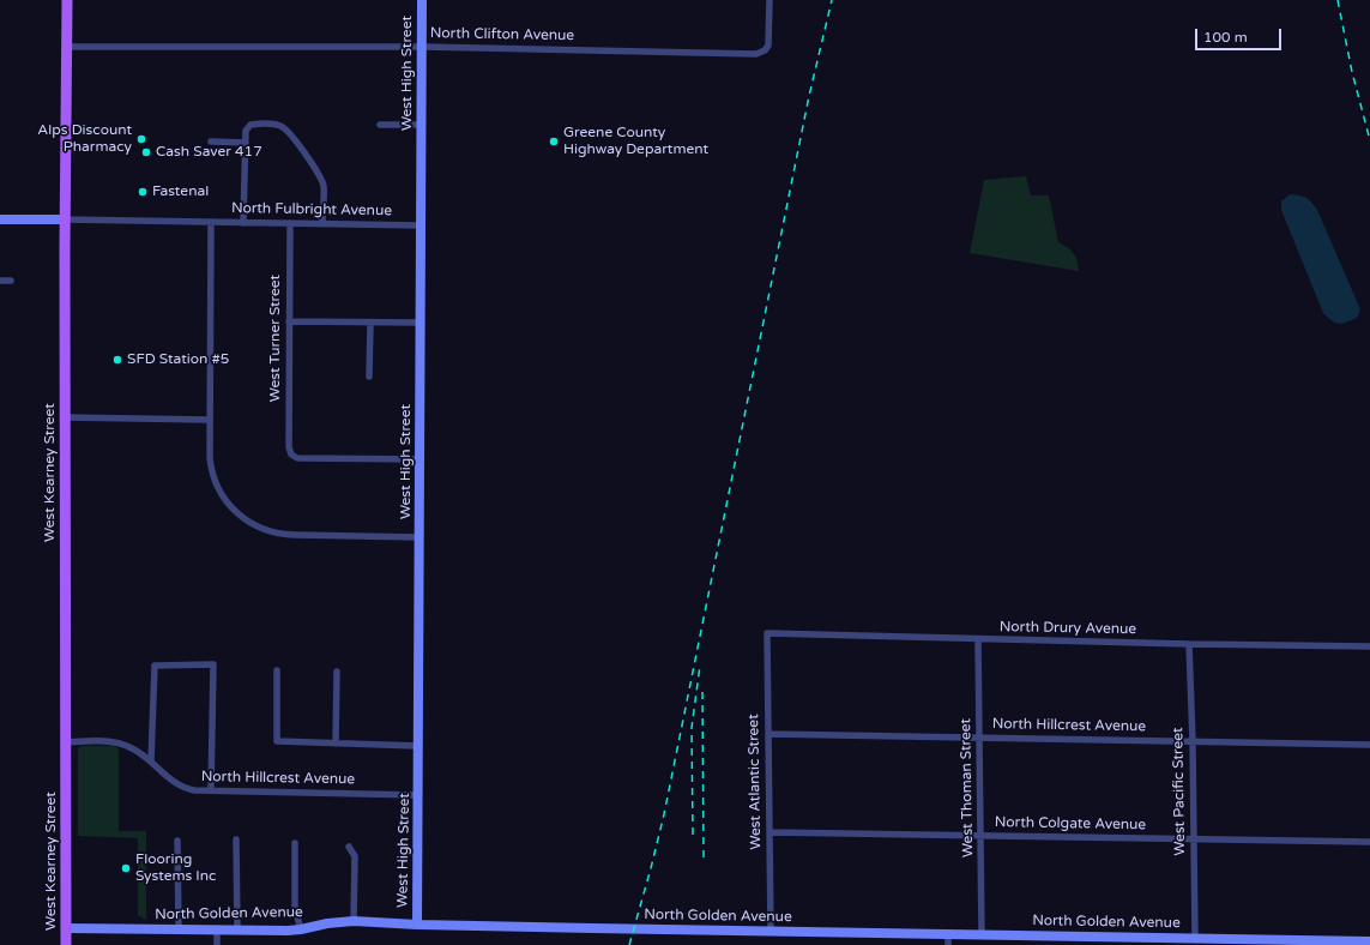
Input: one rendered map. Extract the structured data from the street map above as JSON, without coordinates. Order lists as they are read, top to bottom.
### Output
{
  "streets": {
    "main road": ["West Kearney Street"],
    "street": [
      "North Clifton Avenue",
      "West High Street",
      "North Fulbright Avenue",
      "West Turner Street",
      "North Drury Avenue",
      "North Hillcrest Avenue",
      "West Atlantic Street",
      "West Thoman Street",
      "West Pacific Street",
      "North Colgate Avenue",
      "North Golden Avenue"
    ]
  },
  "crossings": [
    ["North Clifton Avenue", "West High Street"],
    ["North Clifton Avenue", "West Kearney Street"],
    ["West High Street", "North Fulbright Avenue"],
    ["West High Street", "West Turner Street"],
    ["West High Street", "North Hillcrest Avenue"],
    ["West High Street", "North Golden Avenue"],
    ["North Fulbright Avenue", "West Turner Street"],
    ["North Fulbright Avenue", "West Kearney Street"],
    ["West Kearney Street", "North Hillcrest Avenue"],
    ["West Kearney Street", "North Golden Avenue"],
    ["North Drury Avenue", "West Atlantic Street"],
    ["North Drury Avenue", "West Thoman Street"],
    ["North Drury Avenue", "West Pacific Street"],
    ["North Hillcrest Avenue", "West Atlantic Street"],
    ["North Hillcrest Avenue", "West Thoman Street"],
    ["North Hillcrest Avenue", "West Pacific Street"],
    ["West Atlantic Street", "North Colgate Avenue"],
    ["West Atlantic Street", "North Golden Avenue"],
    ["West Thoman Street", "North Colgate Avenue"],
    ["West Thoman Street", "North Golden Avenue"],
    ["West Pacific Street", "North Colgate Avenue"],
    ["West Pacific Street", "North Golden Avenue"]
  ],
  "places": [
    "Alps Discount Pharmacy",
    "Greene County Highway Department",
    "Cash Saver 417",
    "Fastenal",
    "SFD Station #5",
    "Flooring Systems Inc"
  ],
  "scale_bar": "100 m"
}
